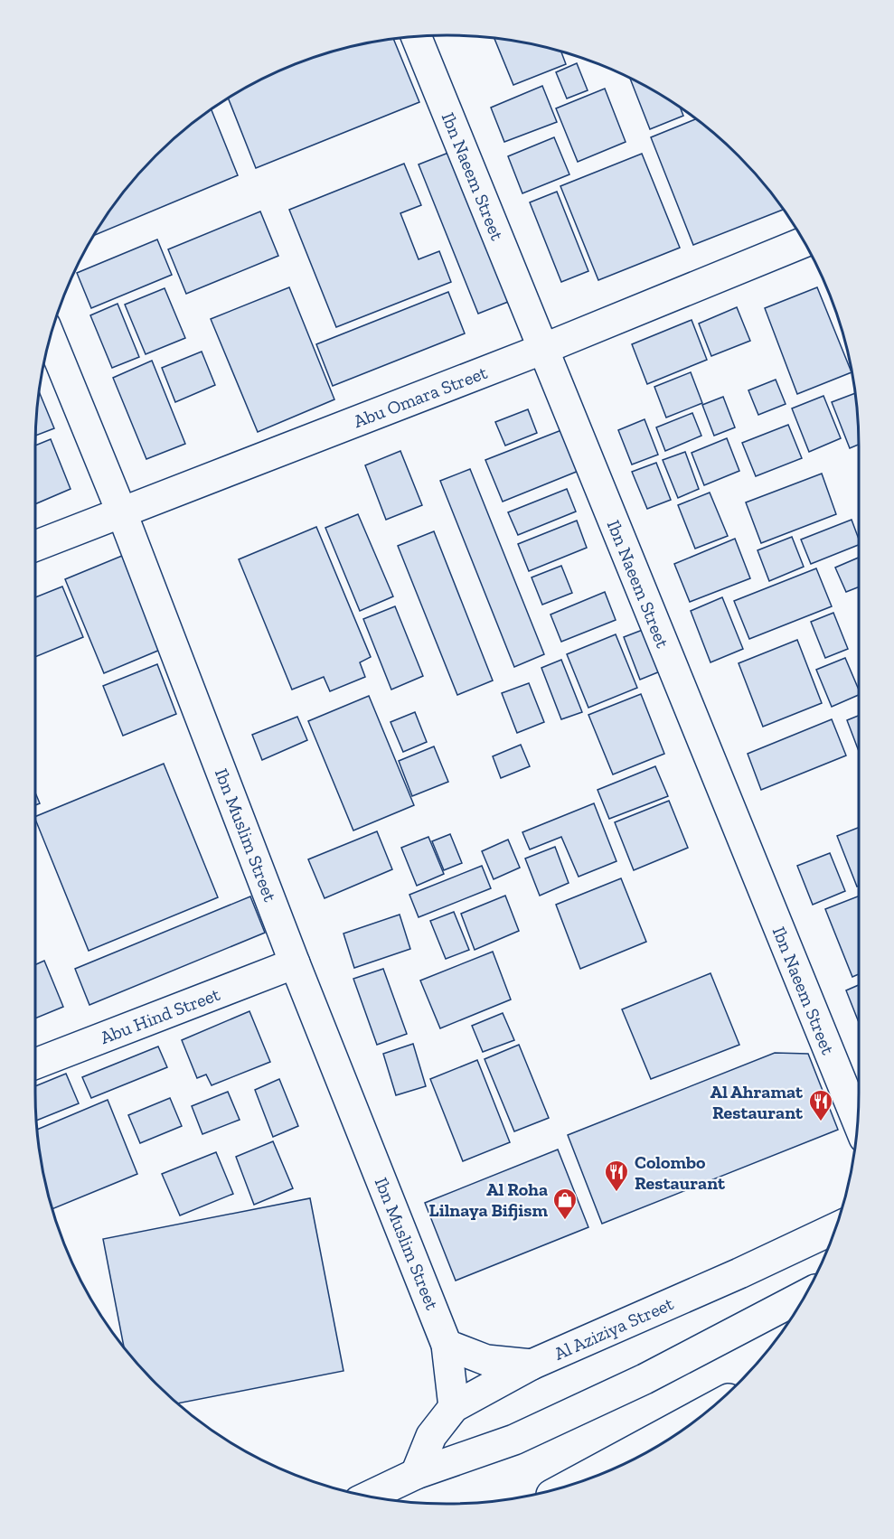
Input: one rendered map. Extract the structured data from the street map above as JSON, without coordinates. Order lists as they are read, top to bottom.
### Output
{
  "streets": {
    "street": [
      "Ibn Naeem Street",
      "Abu Omara Street",
      "Ibn Muslim Street",
      "Abu Hind Street",
      "Al Aziziya Street"
    ]
  },
  "crossings": [
    ["Ibn Naeem Street", "Abu Omara Street"],
    ["Abu Omara Street", "Ibn Muslim Street"],
    ["Ibn Muslim Street", "Abu Hind Street"],
    ["Ibn Muslim Street", "Al Aziziya Street"]
  ],
  "places": {
    "restaurant": ["Al Ahramat Restaurant", "Colombo Restaurant"],
    "shop": ["Al Roha Lilnaya Bifjism"]
  }
}
